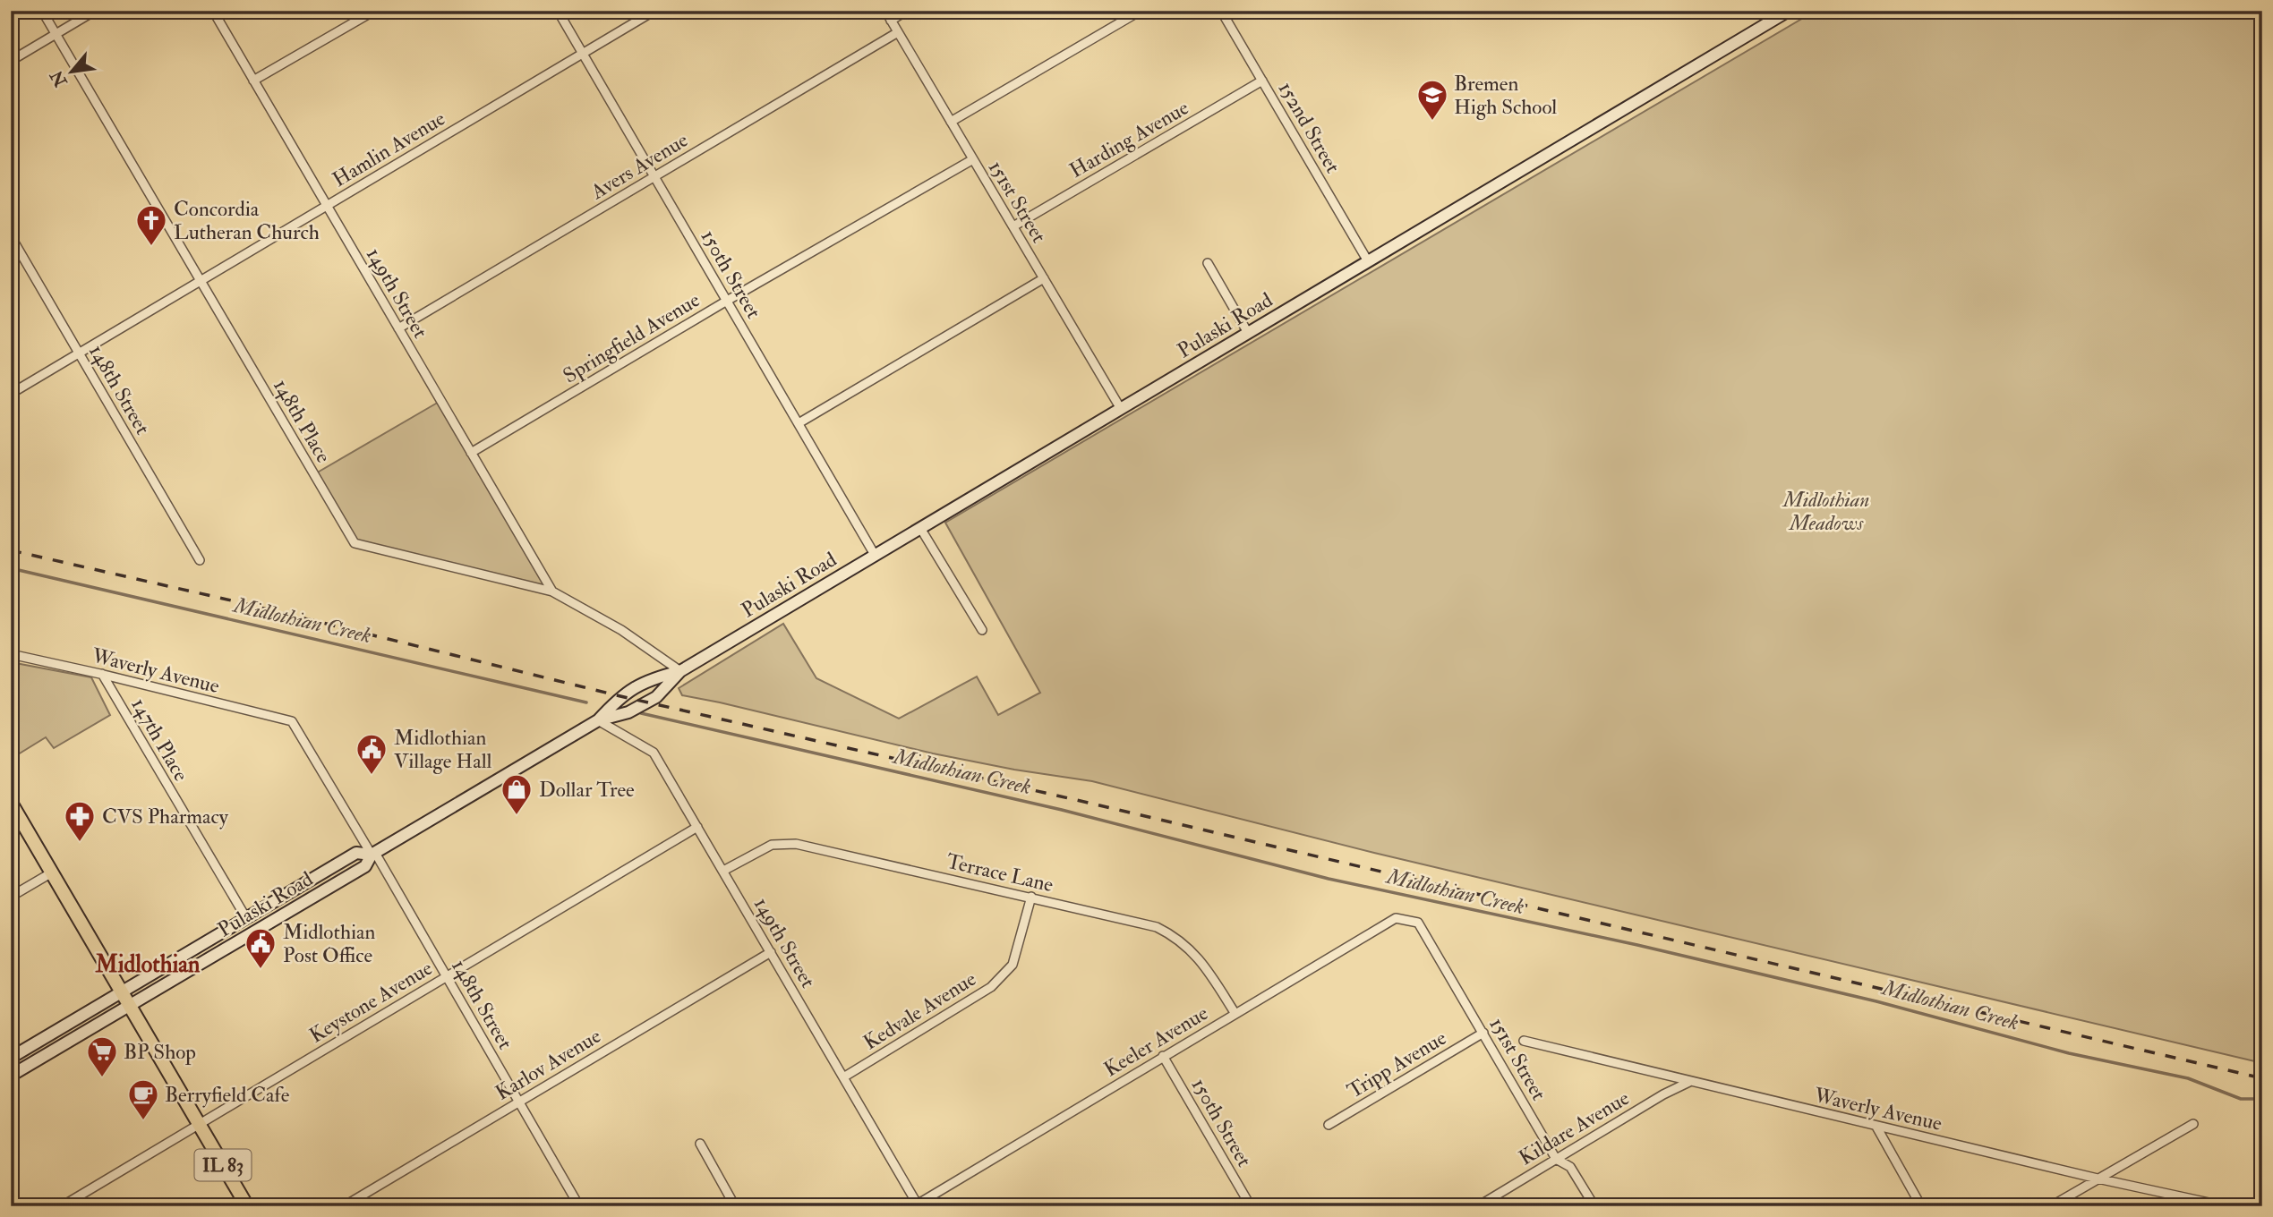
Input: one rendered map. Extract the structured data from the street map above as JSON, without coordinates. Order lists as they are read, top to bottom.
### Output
{
  "streets": {
    "main road": ["Pulaski Road", "IL 83"],
    "street": [
      "152nd Street",
      "Harding Avenue",
      "Hamlin Avenue",
      "Avers Avenue",
      "151st Street",
      "150th Street",
      "149th Street",
      "Springfield Avenue",
      "148th Street",
      "148th Place",
      "Waverly Avenue",
      "147th Place",
      "Terrace Lane",
      "Keystone Avenue",
      "Kedvale Avenue",
      "Keeler Avenue",
      "Karlov Avenue",
      "Tripp Avenue",
      "Kildare Avenue"
    ]
  },
  "crossings": [
    ["152nd Street", "Harding Avenue"],
    ["152nd Street", "Pulaski Road"],
    ["Harding Avenue", "151st Street"],
    ["Hamlin Avenue", "150th Street"],
    ["Hamlin Avenue", "149th Street"],
    ["Hamlin Avenue", "148th Street"],
    ["Hamlin Avenue", "148th Place"],
    ["Avers Avenue", "151st Street"],
    ["Avers Avenue", "150th Street"],
    ["Avers Avenue", "149th Street"],
    ["151st Street", "Pulaski Road"],
    ["151st Street", "Springfield Avenue"],
    ["151st Street", "Keeler Avenue"],
    ["151st Street", "Tripp Avenue"],
    ["151st Street", "Kildare Avenue"],
    ["150th Street", "Pulaski Road"],
    ["150th Street", "Springfield Avenue"],
    ["150th Street", "Keeler Avenue"],
    ["149th Street", "Pulaski Road"],
    ["149th Street", "Springfield Avenue"],
    ["149th Street", "148th Place"],
    ["149th Street", "Terrace Lane"],
    ["149th Street", "Keystone Avenue"],
    ["149th Street", "Kedvale Avenue"],
    ["149th Street", "Keeler Avenue"],
    ["149th Street", "Karlov Avenue"],
    ["Pulaski Road", "148th Street"],
    ["Pulaski Road", "148th Place"],
    ["Pulaski Road", "147th Place"],
    ["Pulaski Road", "IL 83"],
    ["148th Street", "Waverly Avenue"],
    ["148th Street", "Keystone Avenue"],
    ["148th Street", "Karlov Avenue"],
    ["Waverly Avenue", "147th Place"],
    ["Waverly Avenue", "Kildare Avenue"],
    ["Terrace Lane", "Kedvale Avenue"],
    ["Terrace Lane", "Keeler Avenue"],
    ["Keystone Avenue", "IL 83"]
  ],
  "districts": ["Midlothian"],
  "water": ["Midlothian Creek"],
  "parks": ["Midlothian Meadows"],
  "places": {
    "school or university": ["Bremen High School"],
    "church": ["Concordia Lutheran Church"],
    "public building": ["Midlothian Village Hall", "Midlothian Post Office"],
    "shop": ["Dollar Tree"],
    "pharmacy": ["CVS Pharmacy"],
    "supermarket": ["BP Shop"],
    "cafe": ["Berryfield Cafe"]
  },
  "north": "bottom left"
}
